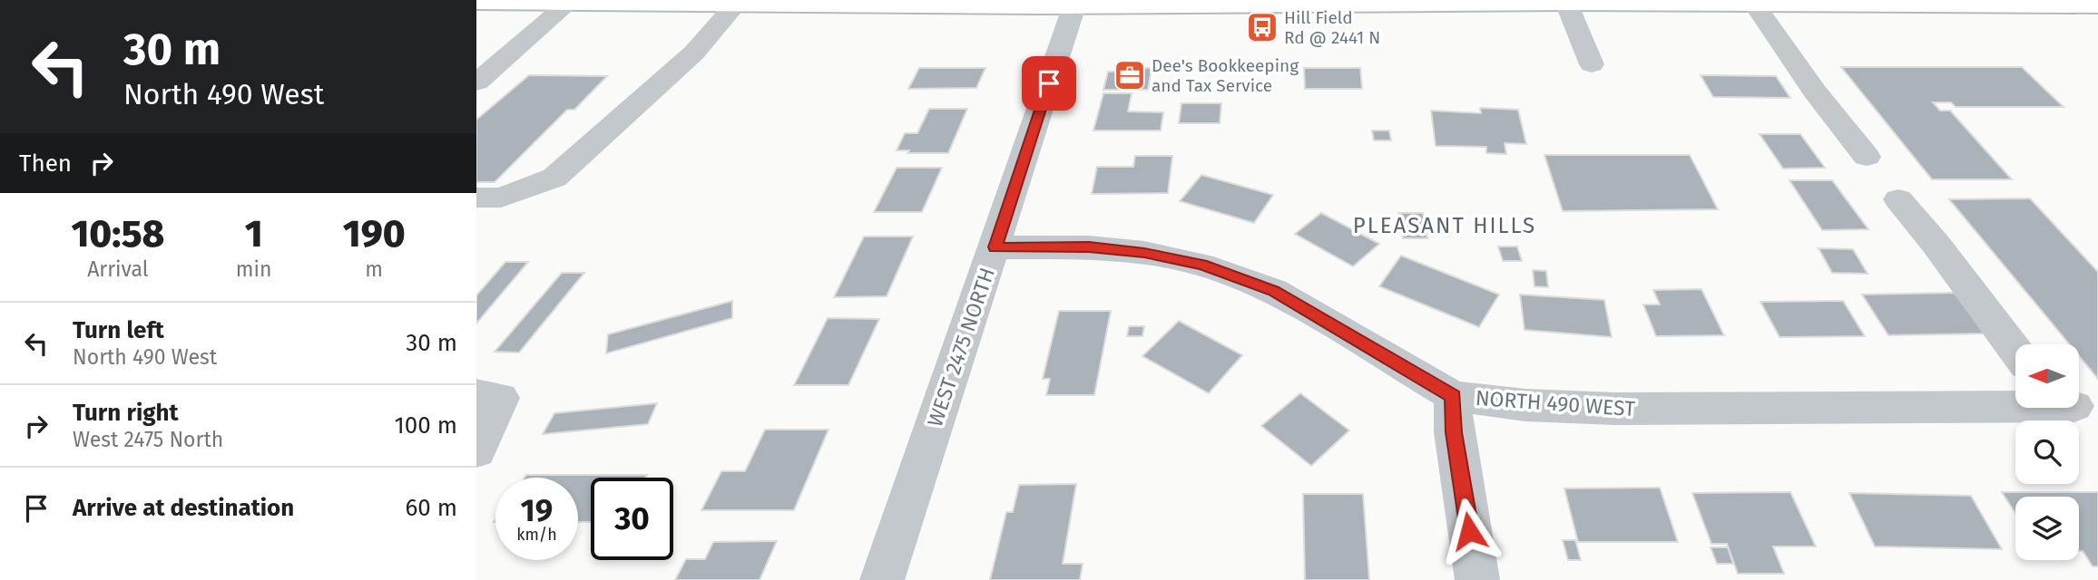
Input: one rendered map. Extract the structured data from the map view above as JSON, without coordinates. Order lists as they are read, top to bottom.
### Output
{
  "streets": {
    "street": ["WEST 2475 NORTH", "NORTH 490 WEST"]
  },
  "crossings": [
    ["WEST 2475 NORTH", "NORTH 490 WEST"]
  ],
  "districts": ["PLEASANT HILLS"],
  "places": {
    "bus stop": ["Hill Field Rd @ 2441 N"],
    "office": ["Dee's Bookkeeping and Tax Service"]
  },
  "north": "left",
  "page": {
    "turn": ["30 m", "North 490 West"],
    "then": "Then",
    "eta": [
      "10:58",
      "Arrival",
      "1",
      "min",
      "190",
      "m"
    ],
    "list": [
      {
        "name": "Turn left",
        "note": "North 490 West",
        "value": "30 m"
      },
      {
        "name": "Turn right",
        "note": "West 2475 North",
        "value": "100 m"
      },
      {
        "name": "Arrive at destination",
        "value": "60 m"
      }
    ],
    "speed": "19 km/h",
    "limit": "30"
  }
}
